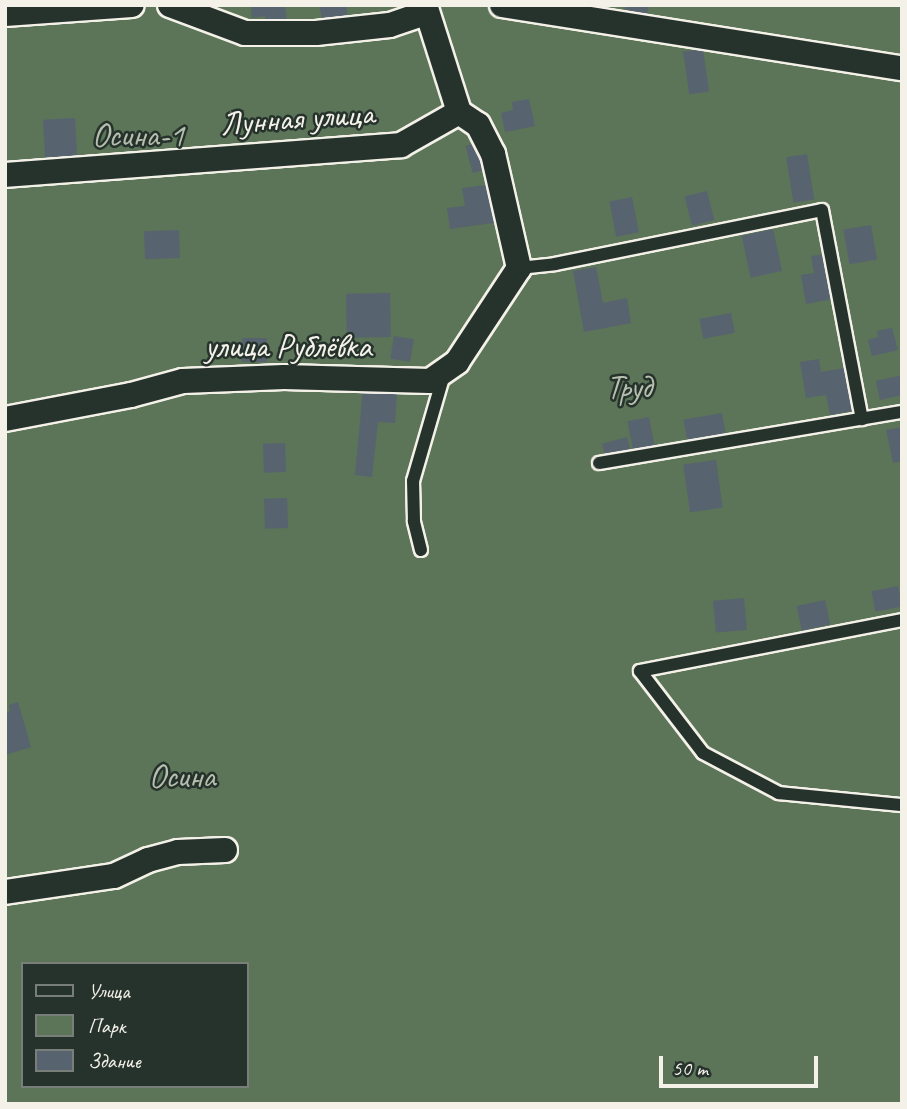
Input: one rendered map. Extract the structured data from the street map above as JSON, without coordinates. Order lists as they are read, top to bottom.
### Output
{
  "streets": {
    "street": ["Лунная улица", "улица Рублёвка"]
  },
  "parks": ["Осина-1", "Труд", "Осина"],
  "legend": ["Улица", "Парк", "Здание"],
  "scale_bar": "50 m"
}
